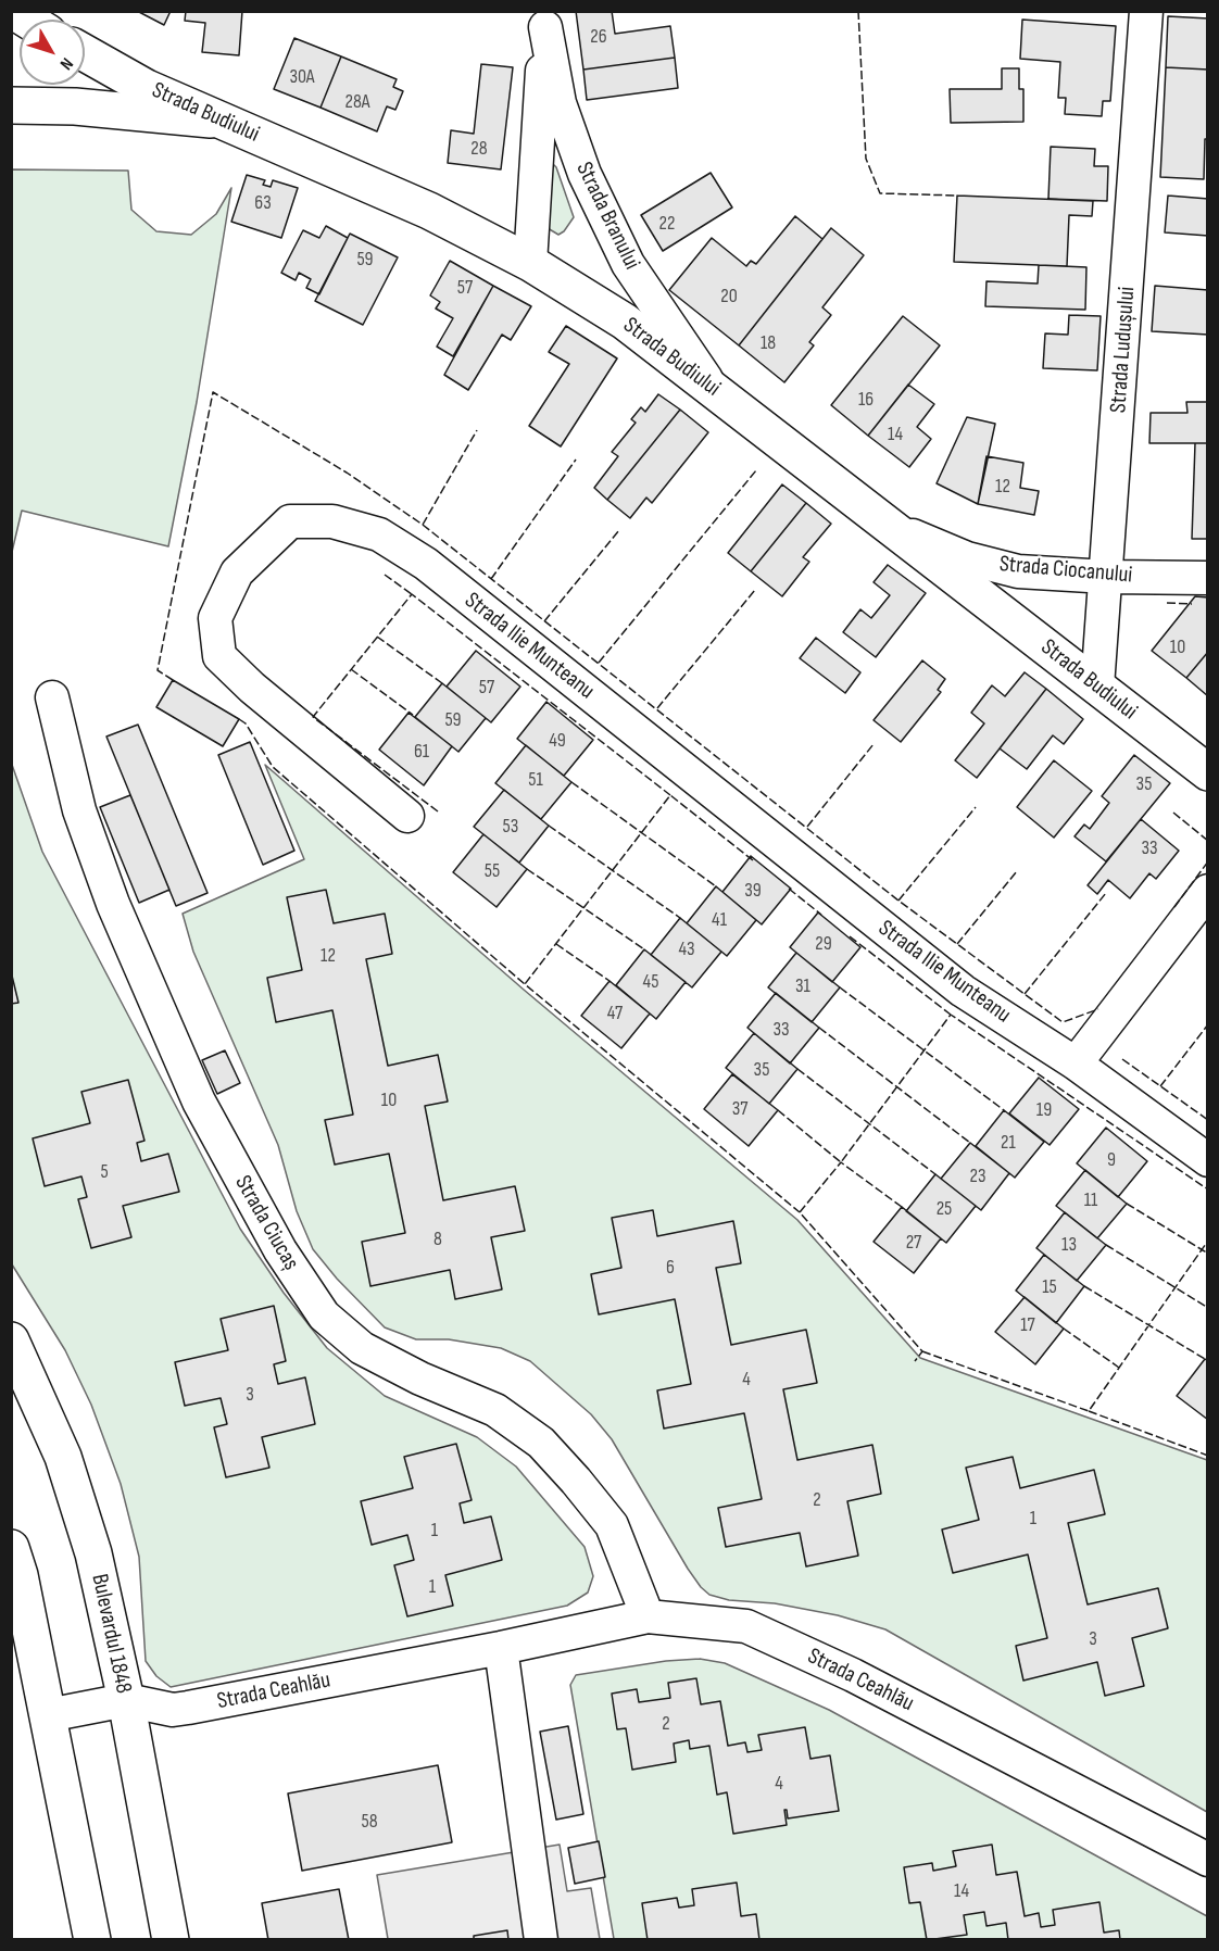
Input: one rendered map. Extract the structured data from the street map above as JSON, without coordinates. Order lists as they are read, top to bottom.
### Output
{
  "streets": {
    "main road": ["Strada Budiului", "Bulevardul 1848"],
    "street": [
      "Strada Branului",
      "Strada Ludușului",
      "Strada Ciocanului",
      "Strada Ilie Munteanu",
      "Strada Ciucaș",
      "Strada Ceahlău"
    ]
  },
  "crossings": [
    ["Strada Budiului", "Strada Branului"],
    ["Strada Budiului", "Strada Ludușului"],
    ["Strada Budiului", "Strada Ciocanului"],
    ["Strada Ludușului", "Strada Ciocanului"],
    ["Strada Ciucaș", "Strada Ceahlău"],
    ["Bulevardul 1848", "Strada Ceahlău"]
  ],
  "house_numbers": [
    "26",
    "30A",
    "28A",
    "28",
    "63",
    "22",
    "59",
    "57",
    "20",
    "18",
    "16",
    "14",
    "12",
    "10",
    "57",
    "59",
    "49",
    "61",
    "51",
    "35",
    "53",
    "33",
    "55",
    "39",
    "41",
    "29",
    "43",
    "12",
    "45",
    "31",
    "47",
    "33",
    "35",
    "10",
    "37",
    "19",
    "21",
    "9",
    "5",
    "23",
    "11",
    "25",
    "8",
    "27",
    "13",
    "6",
    "15",
    "17",
    "4",
    "3",
    "2",
    "1",
    "1",
    "1",
    "3",
    "2",
    "4",
    "58",
    "14"
  ],
  "north": "bottom right"
}
